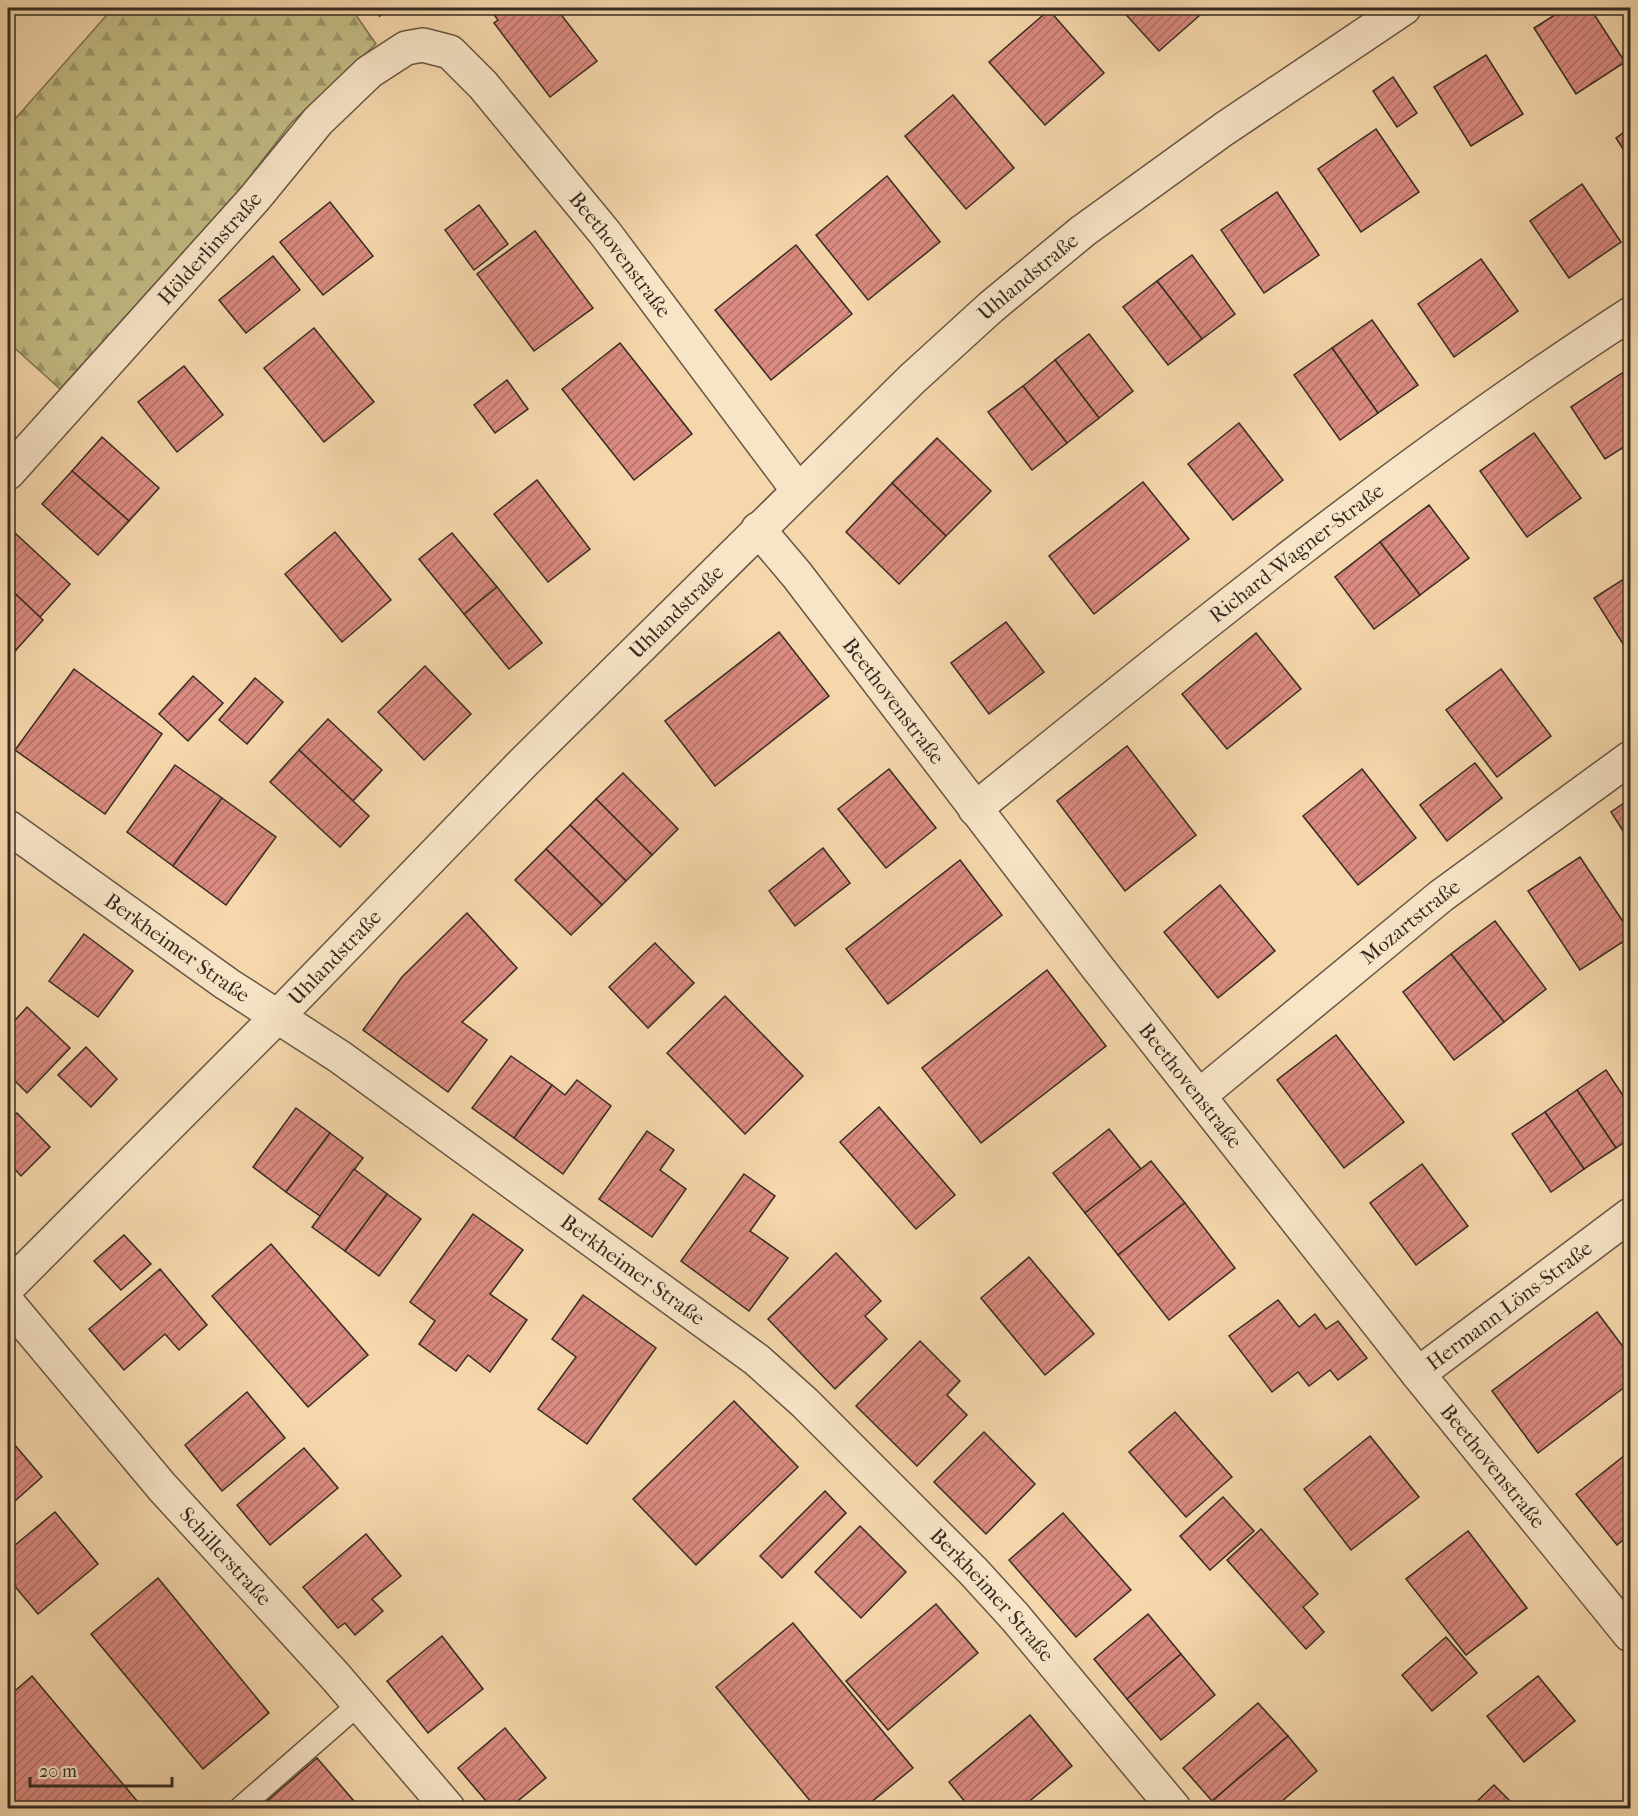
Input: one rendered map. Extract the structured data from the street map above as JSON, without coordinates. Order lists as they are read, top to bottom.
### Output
{
  "streets": {
    "street": [
      "Hölderlinstraße",
      "Beethovenstraße",
      "Uhlandstraße",
      "Richard-Wagner-Straße",
      "Mozartstraße",
      "Berkheimer Straße",
      "Hermann-Löns-Straße",
      "Schillerstraße"
    ]
  },
  "crossings": [
    ["Hölderlinstraße", "Beethovenstraße"],
    ["Beethovenstraße", "Uhlandstraße"],
    ["Beethovenstraße", "Richard-Wagner-Straße"],
    ["Beethovenstraße", "Mozartstraße"],
    ["Beethovenstraße", "Hermann-Löns-Straße"],
    ["Uhlandstraße", "Berkheimer Straße"]
  ],
  "scale_bar": "20 m"
}
